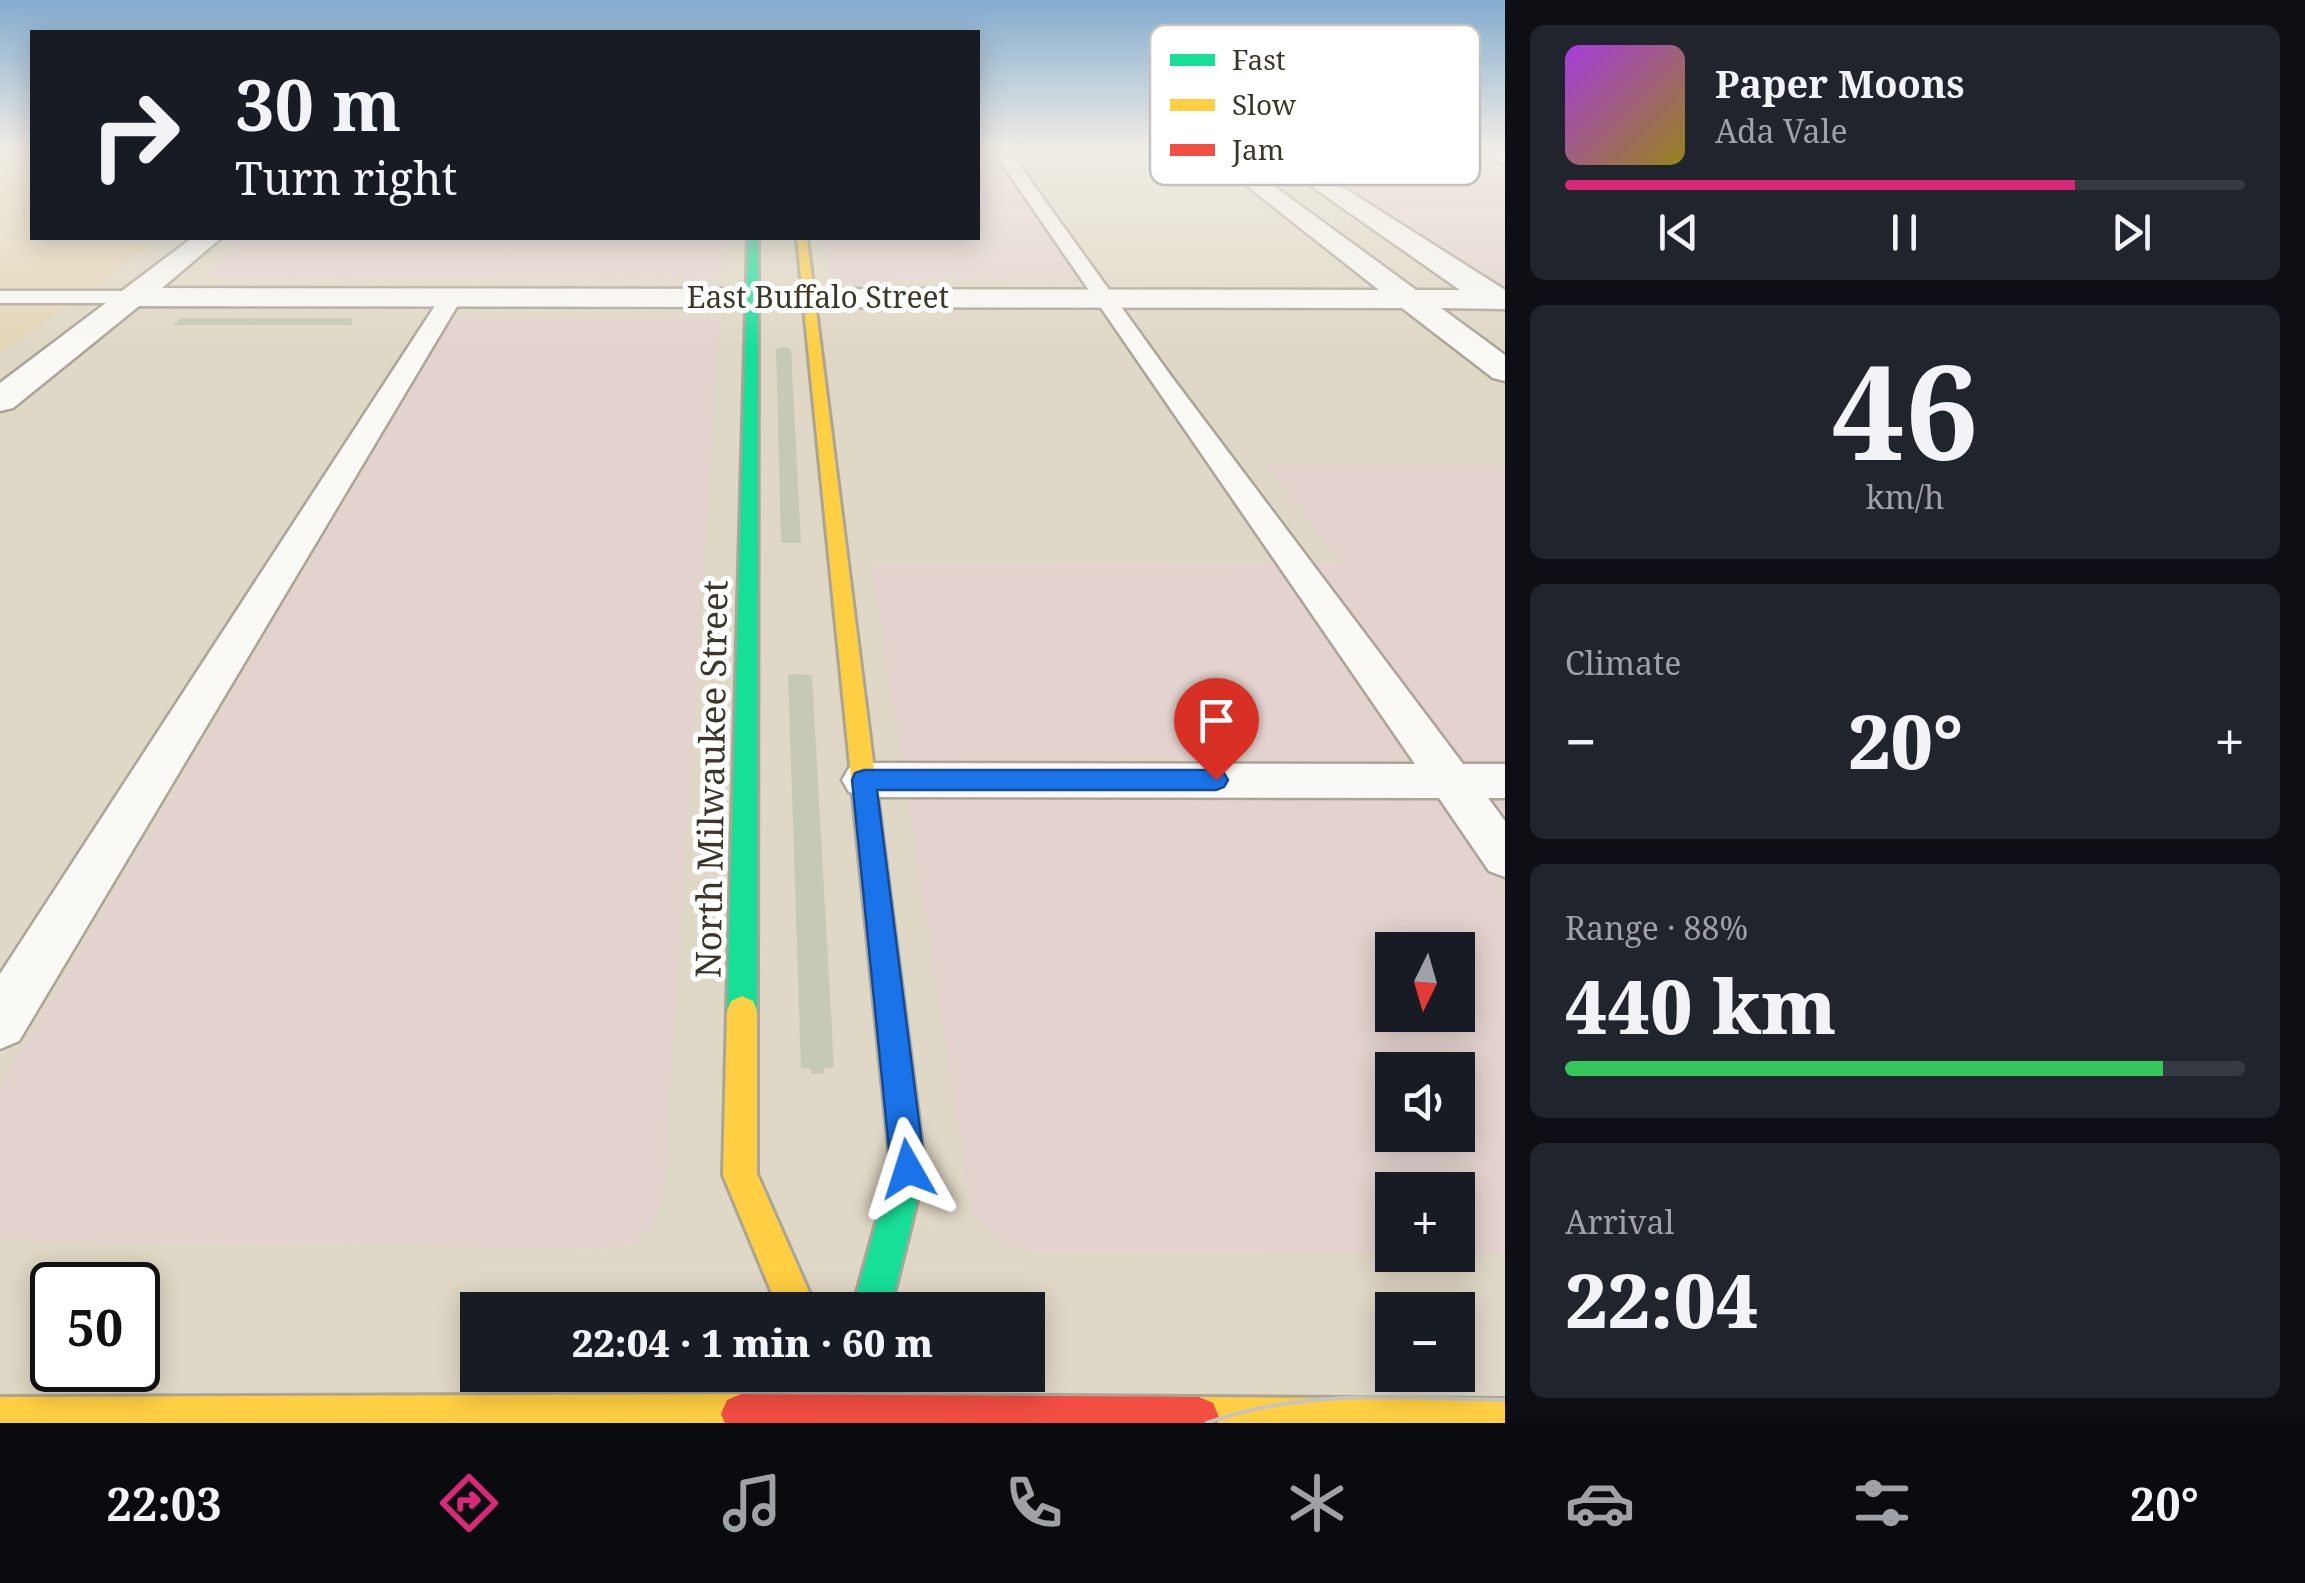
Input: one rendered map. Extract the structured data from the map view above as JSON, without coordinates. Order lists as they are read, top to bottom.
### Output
{
  "streets": {
    "main road": ["North Milwaukee Street"],
    "street": ["East Buffalo Street"]
  },
  "crossings": [
    ["East Buffalo Street", "North Milwaukee Street"]
  ],
  "legend": ["Fast", "Slow", "Jam"],
  "north": "bottom",
  "page": {
    "turn": ["30 m", "Turn right"],
    "song": ["Paper Moons", "Ada Vale"],
    "tile": [
      ["46", "km/h"],
      "Climate",
      ["Range · 88%", "440 km"],
      ["Arrival", "22:04"]
    ],
    "heat": ["−", "20°", "+"],
    "map_buttons": ["+", "−"],
    "limit": "50",
    "trip": "22:04 · 1 min · 60 m",
    "tabs": ["22:03", "20°"]
  }
}
